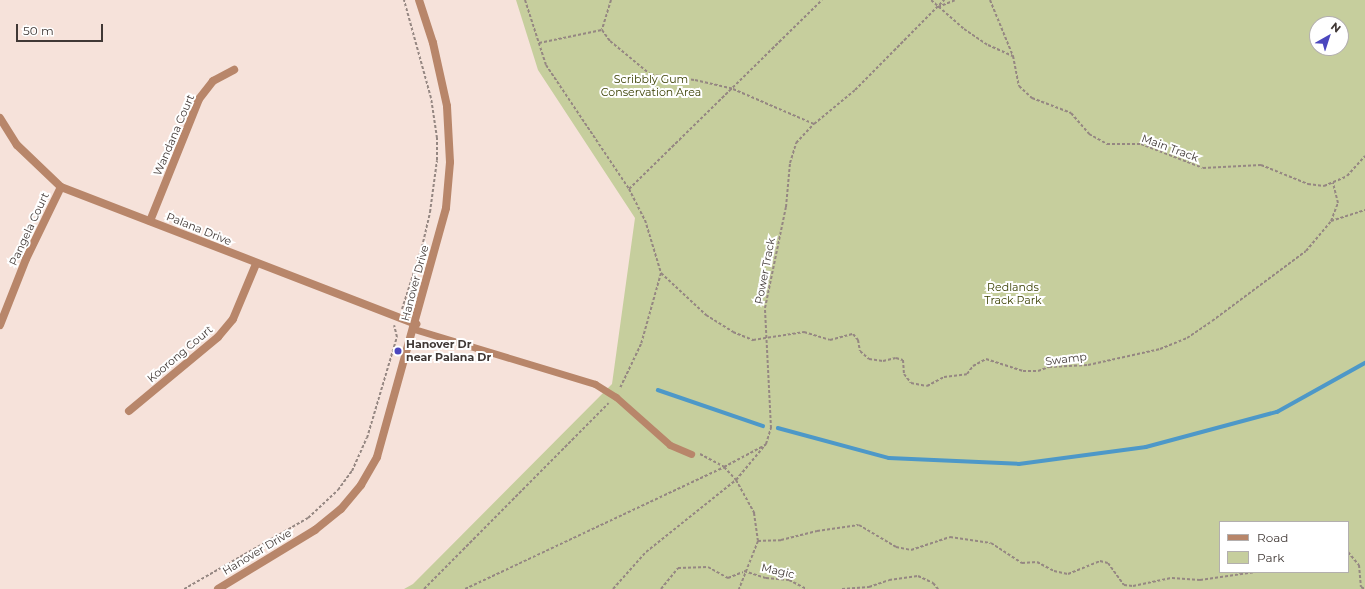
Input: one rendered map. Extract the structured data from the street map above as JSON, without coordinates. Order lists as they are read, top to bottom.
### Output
{
  "streets": {
    "street": [
      "Wandana Court",
      "Pangela Court",
      "Palana Drive",
      "Hanover Drive",
      "Koorong Court"
    ],
    "path": [
      "Main Track",
      "Power Track",
      "Swamp",
      "Magic"
    ]
  },
  "crossings": [
    ["Wandana Court", "Palana Drive"],
    ["Pangela Court", "Palana Drive"],
    ["Palana Drive", "Hanover Drive"],
    ["Palana Drive", "Koorong Court"],
    ["Power Track", "Swamp"]
  ],
  "parks": ["Scribbly Gum Conservation Area", "Redlands Track Park"],
  "places": ["Hanover Dr near Palana Dr"],
  "legend": ["Road", "Park"],
  "scale_bar": "50 m",
  "north": "top right"
}
